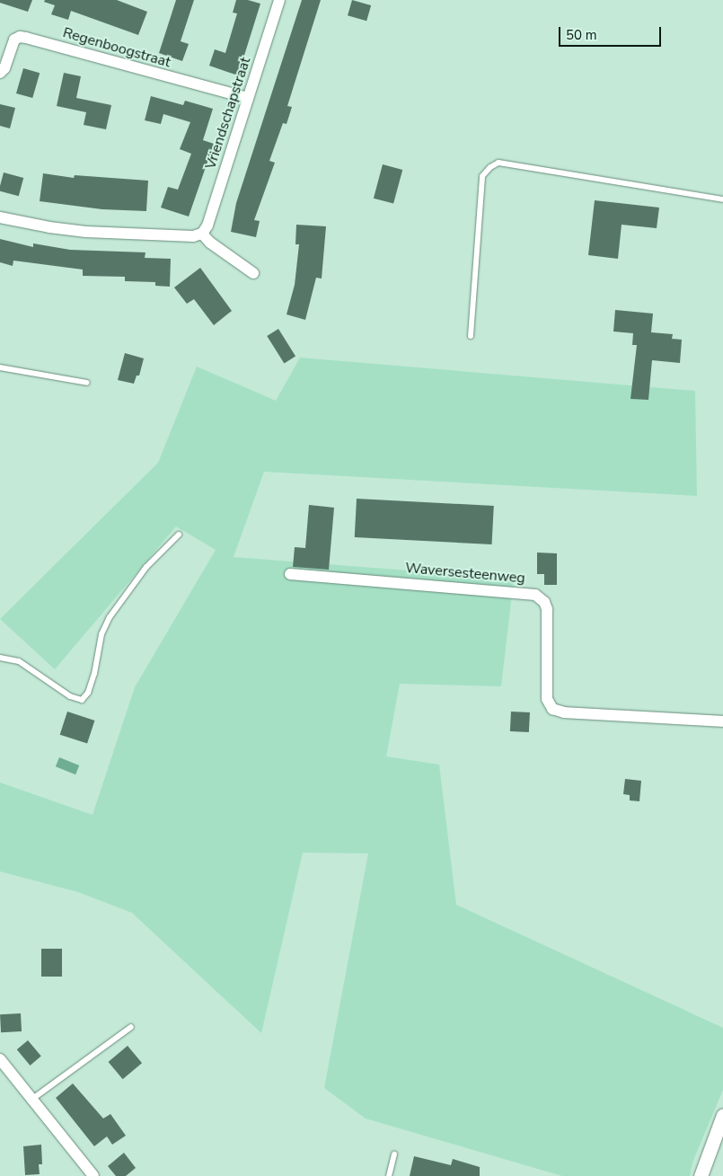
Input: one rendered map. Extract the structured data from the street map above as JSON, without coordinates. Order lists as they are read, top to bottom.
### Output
{
  "streets": {
    "street": ["Regenboogstraat", "Vriendschapstraat", "Waversesteenweg"]
  },
  "crossings": [
    ["Regenboogstraat", "Vriendschapstraat"]
  ],
  "scale_bar": "50 m"
}
